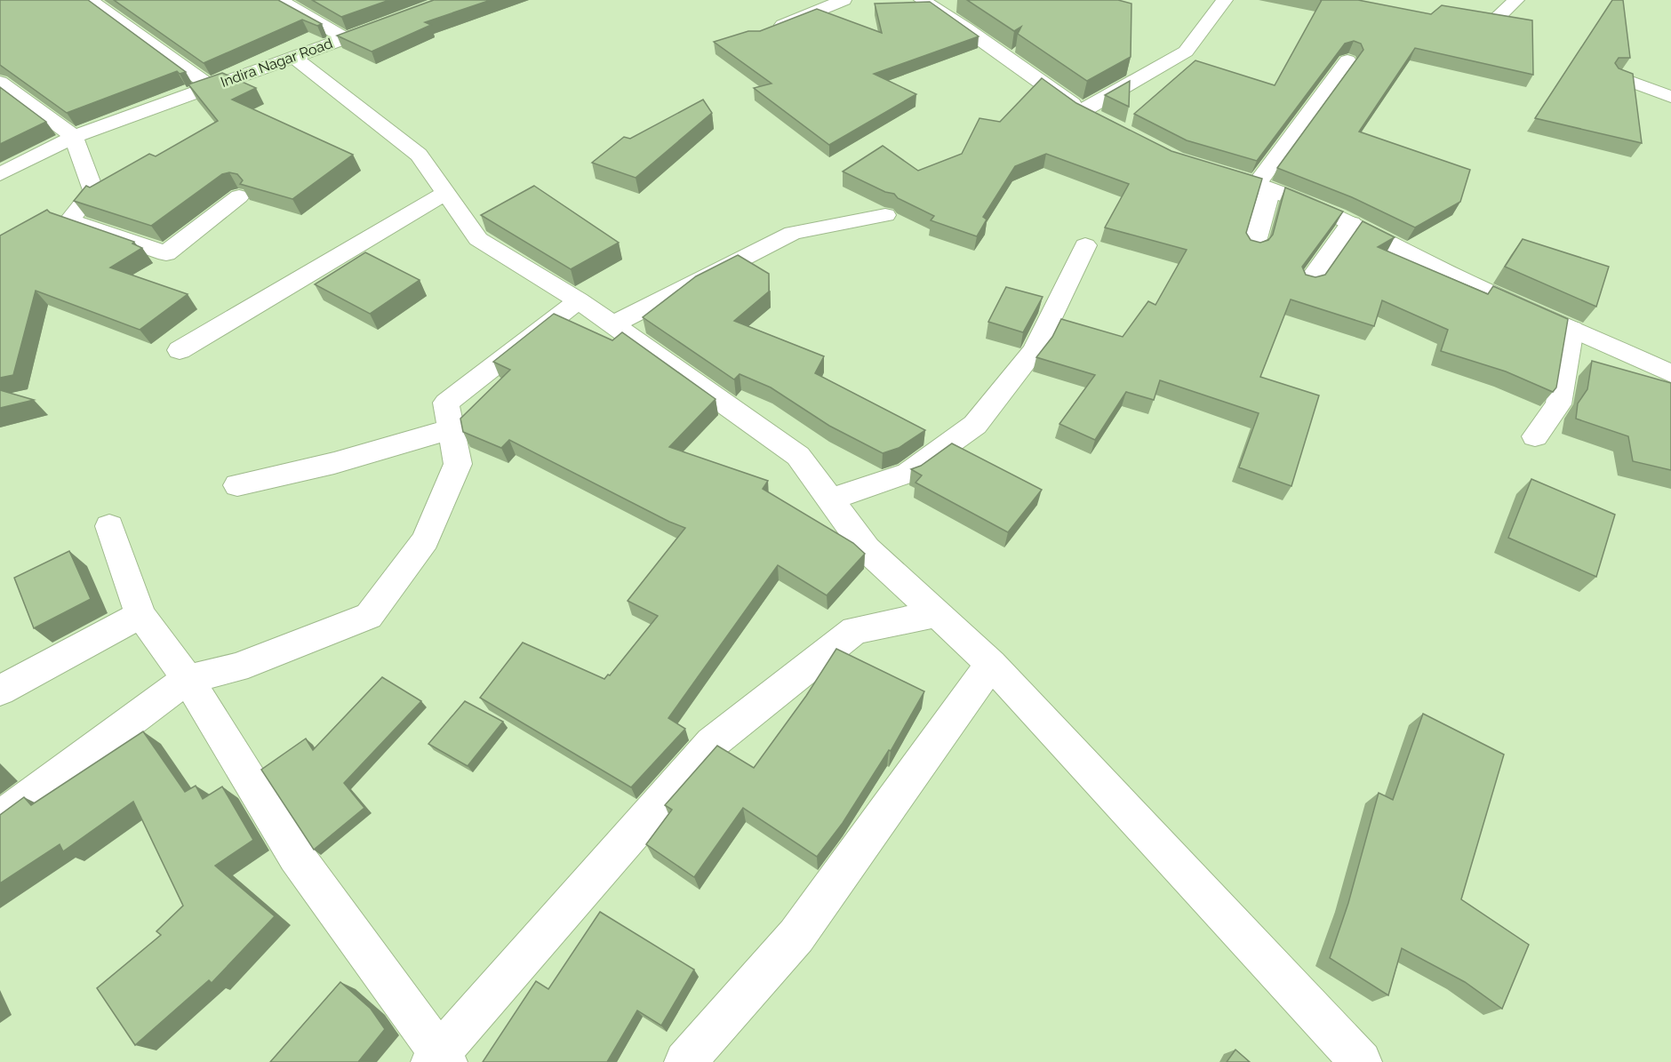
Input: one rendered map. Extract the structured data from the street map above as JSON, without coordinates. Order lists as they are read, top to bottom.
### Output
{
  "streets": {
    "street": ["Indira Nagar Road"]
  }
}
